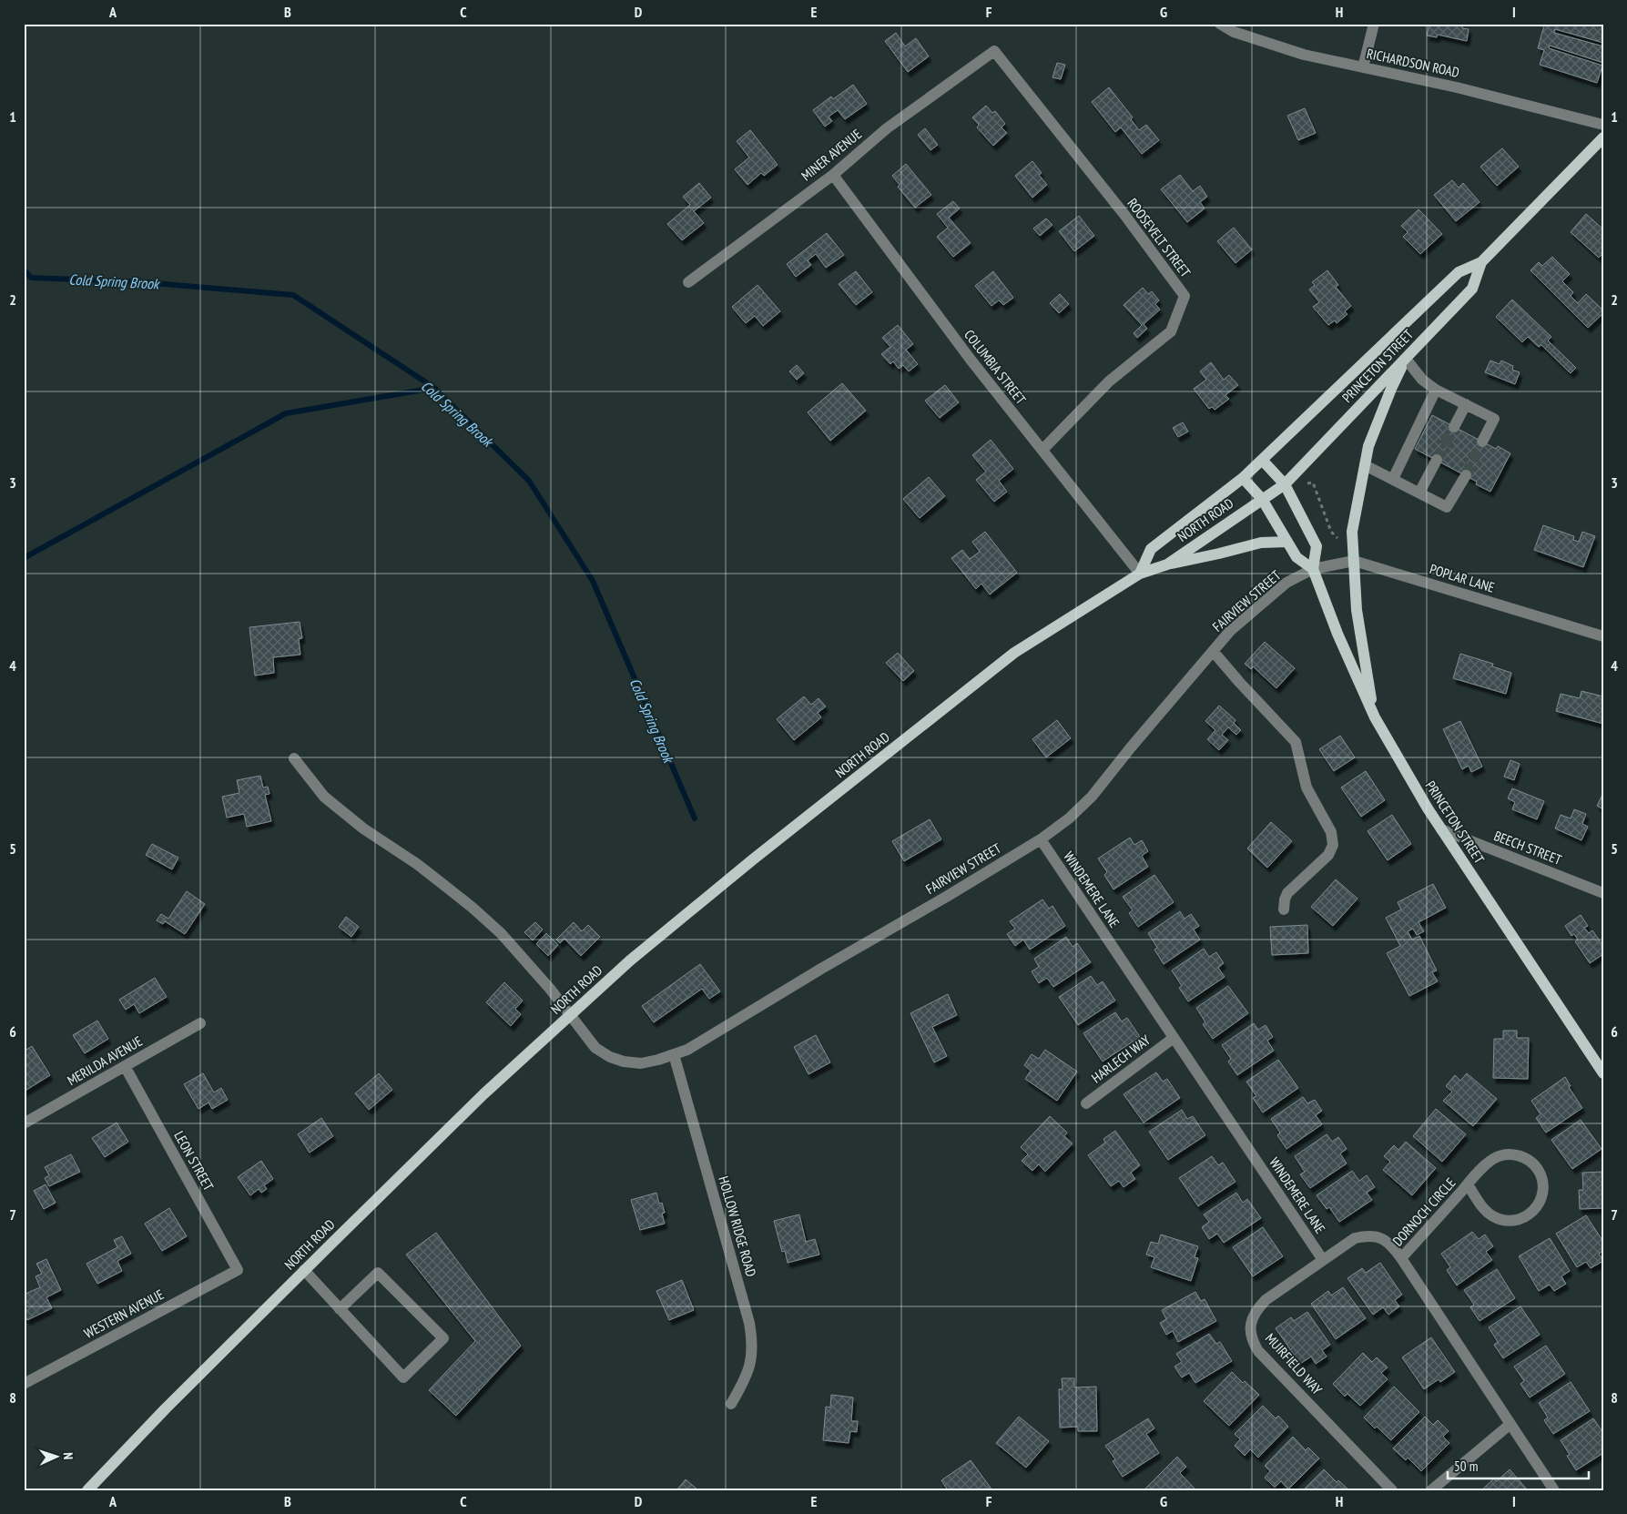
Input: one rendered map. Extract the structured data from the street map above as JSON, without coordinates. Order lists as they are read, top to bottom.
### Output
{
  "streets": {
    "main road": ["PRINCETON STREET", "NORTH ROAD"],
    "street": [
      "RICHARDSON ROAD",
      "MINER AVENUE",
      "ROOSEVELT STREET",
      "COLUMBIA STREET",
      "POPLAR LANE",
      "FAIRVIEW STREET",
      "BEECH STREET",
      "WINDEMERE LANE",
      "HARLECH WAY",
      "MERILDA AVENUE",
      "LEON STREET",
      "DORNOCH CIRCLE",
      "HOLLOW RIDGE ROAD",
      "WESTERN AVENUE",
      "MUIRFIELD WAY"
    ]
  },
  "crossings": [
    ["MINER AVENUE", "ROOSEVELT STREET"],
    ["MINER AVENUE", "COLUMBIA STREET"],
    ["ROOSEVELT STREET", "COLUMBIA STREET"],
    ["PRINCETON STREET", "NORTH ROAD"],
    ["PRINCETON STREET", "POPLAR LANE"],
    ["PRINCETON STREET", "FAIRVIEW STREET"],
    ["PRINCETON STREET", "BEECH STREET"],
    ["COLUMBIA STREET", "NORTH ROAD"],
    ["NORTH ROAD", "FAIRVIEW STREET"],
    ["POPLAR LANE", "FAIRVIEW STREET"],
    ["FAIRVIEW STREET", "WINDEMERE LANE"],
    ["FAIRVIEW STREET", "HOLLOW RIDGE ROAD"],
    ["WINDEMERE LANE", "HARLECH WAY"],
    ["WINDEMERE LANE", "MUIRFIELD WAY"],
    ["MERILDA AVENUE", "LEON STREET"],
    ["LEON STREET", "WESTERN AVENUE"]
  ],
  "water": ["Cold Spring Brook"],
  "scale_bar": "50 m",
  "north": "right",
  "grid": {
    "columns": [
      "A",
      "B",
      "C",
      "D",
      "E",
      "F",
      "G",
      "H",
      "I"
    ],
    "rows": [
      "1",
      "2",
      "3",
      "4",
      "5",
      "6",
      "7",
      "8"
    ]
  }
}
